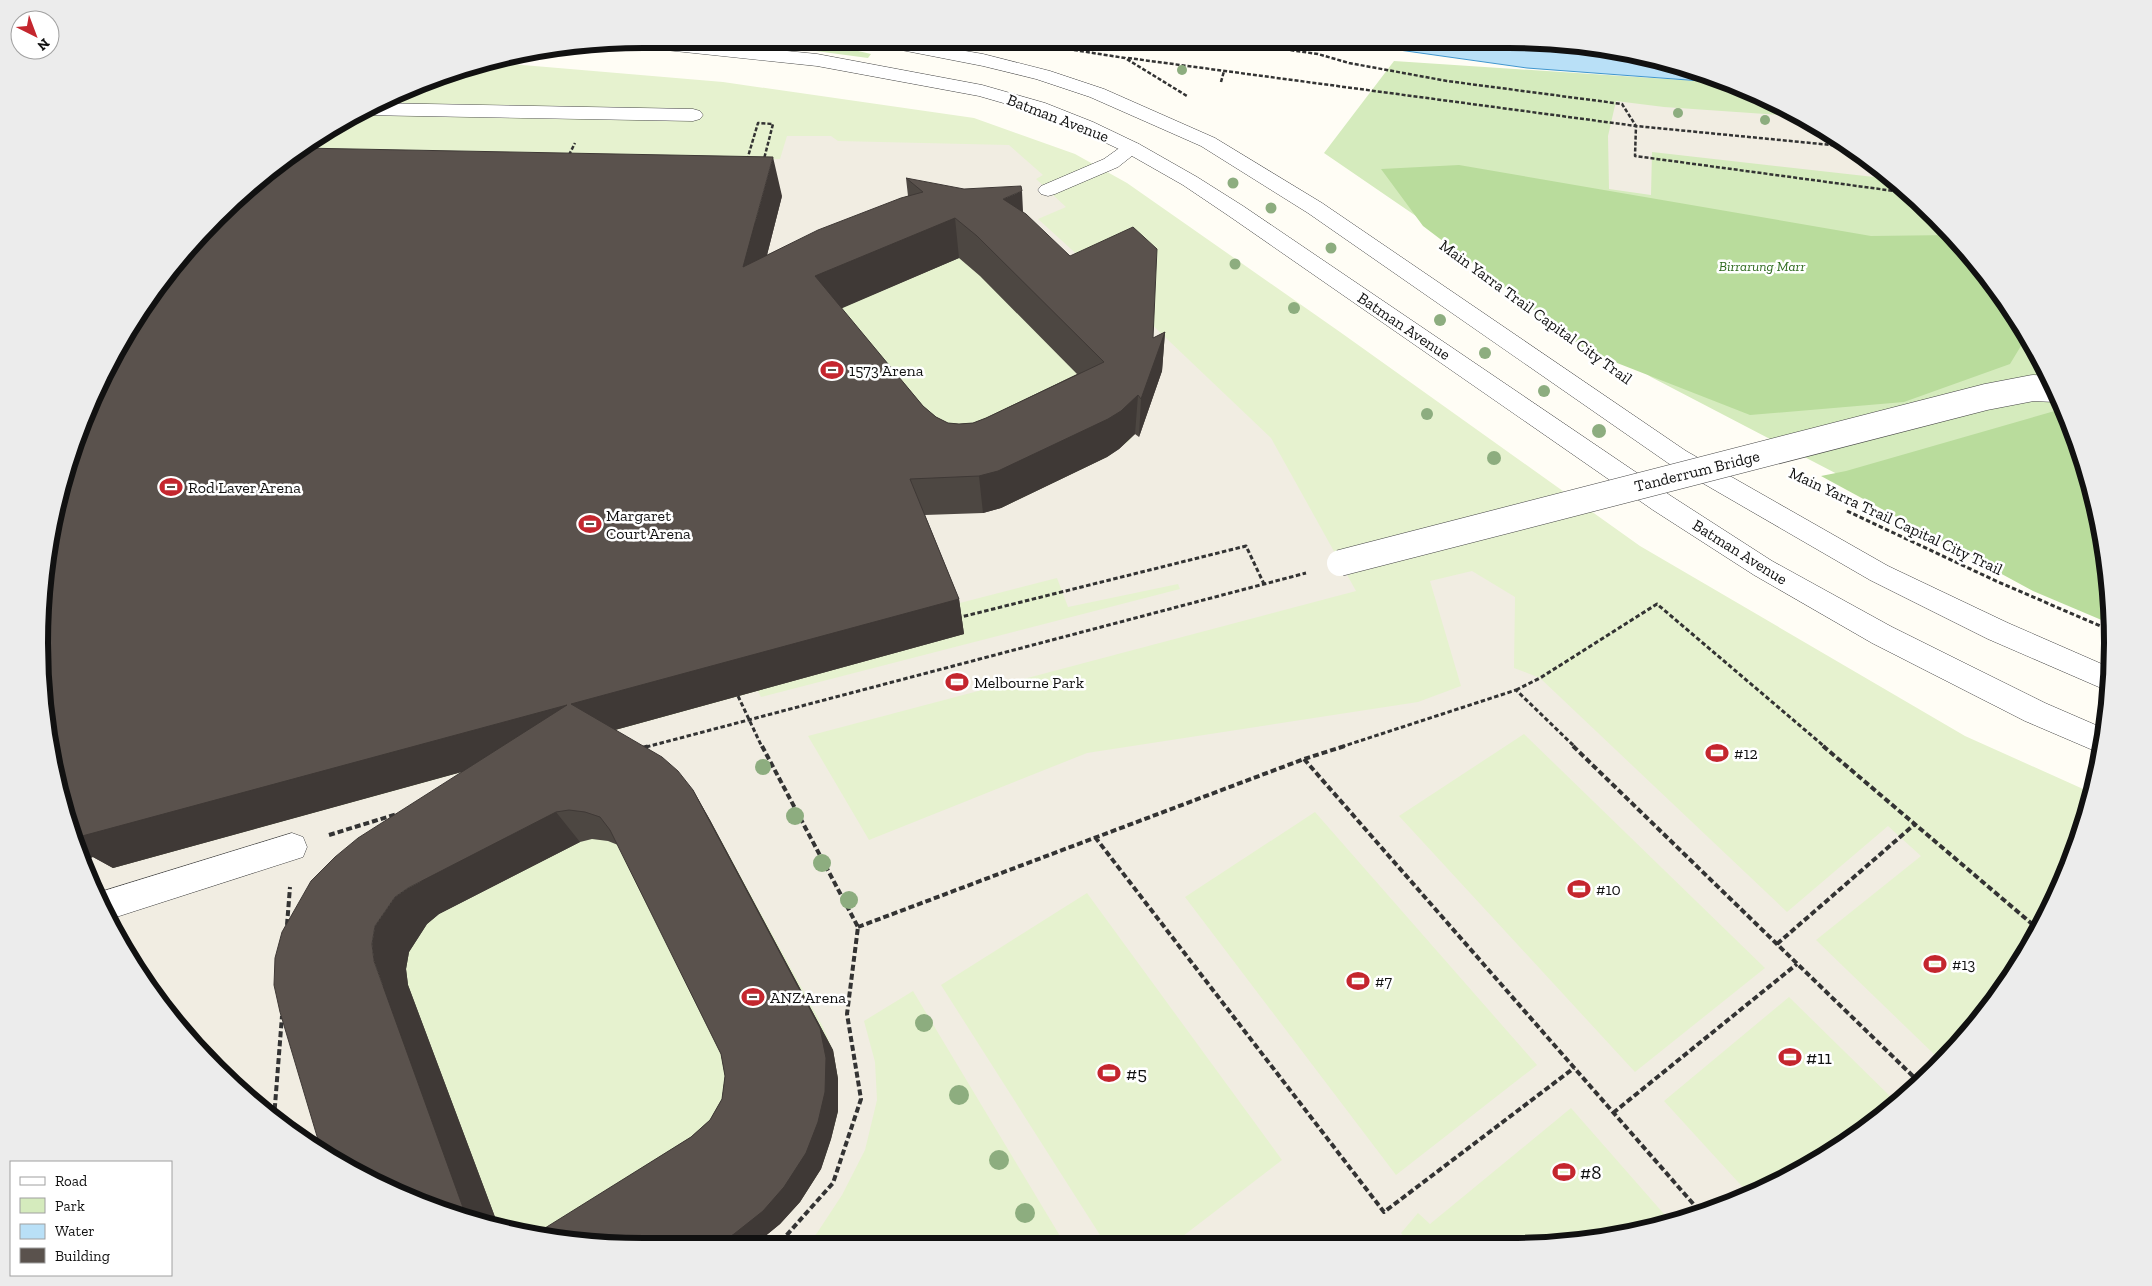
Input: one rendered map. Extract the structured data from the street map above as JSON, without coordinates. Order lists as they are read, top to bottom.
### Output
{
  "streets": {
    "street": ["Batman Avenue", "Tanderrum Bridge"],
    "path": ["Main Yarra Trail Capital City Trail"]
  },
  "parks": ["Birrarung Marr"],
  "places": {
    "sports": [
      "1573 Arena",
      "Rod Laver Arena",
      "Margaret Court Arena",
      "Melbourne Park",
      "#12",
      "#10",
      "#13",
      "#7",
      "ANZ Arena",
      "#11",
      "#5",
      "#8"
    ]
  },
  "legend": [
    "Road",
    "Park",
    "Water",
    "Building"
  ],
  "north": "bottom right"
}
